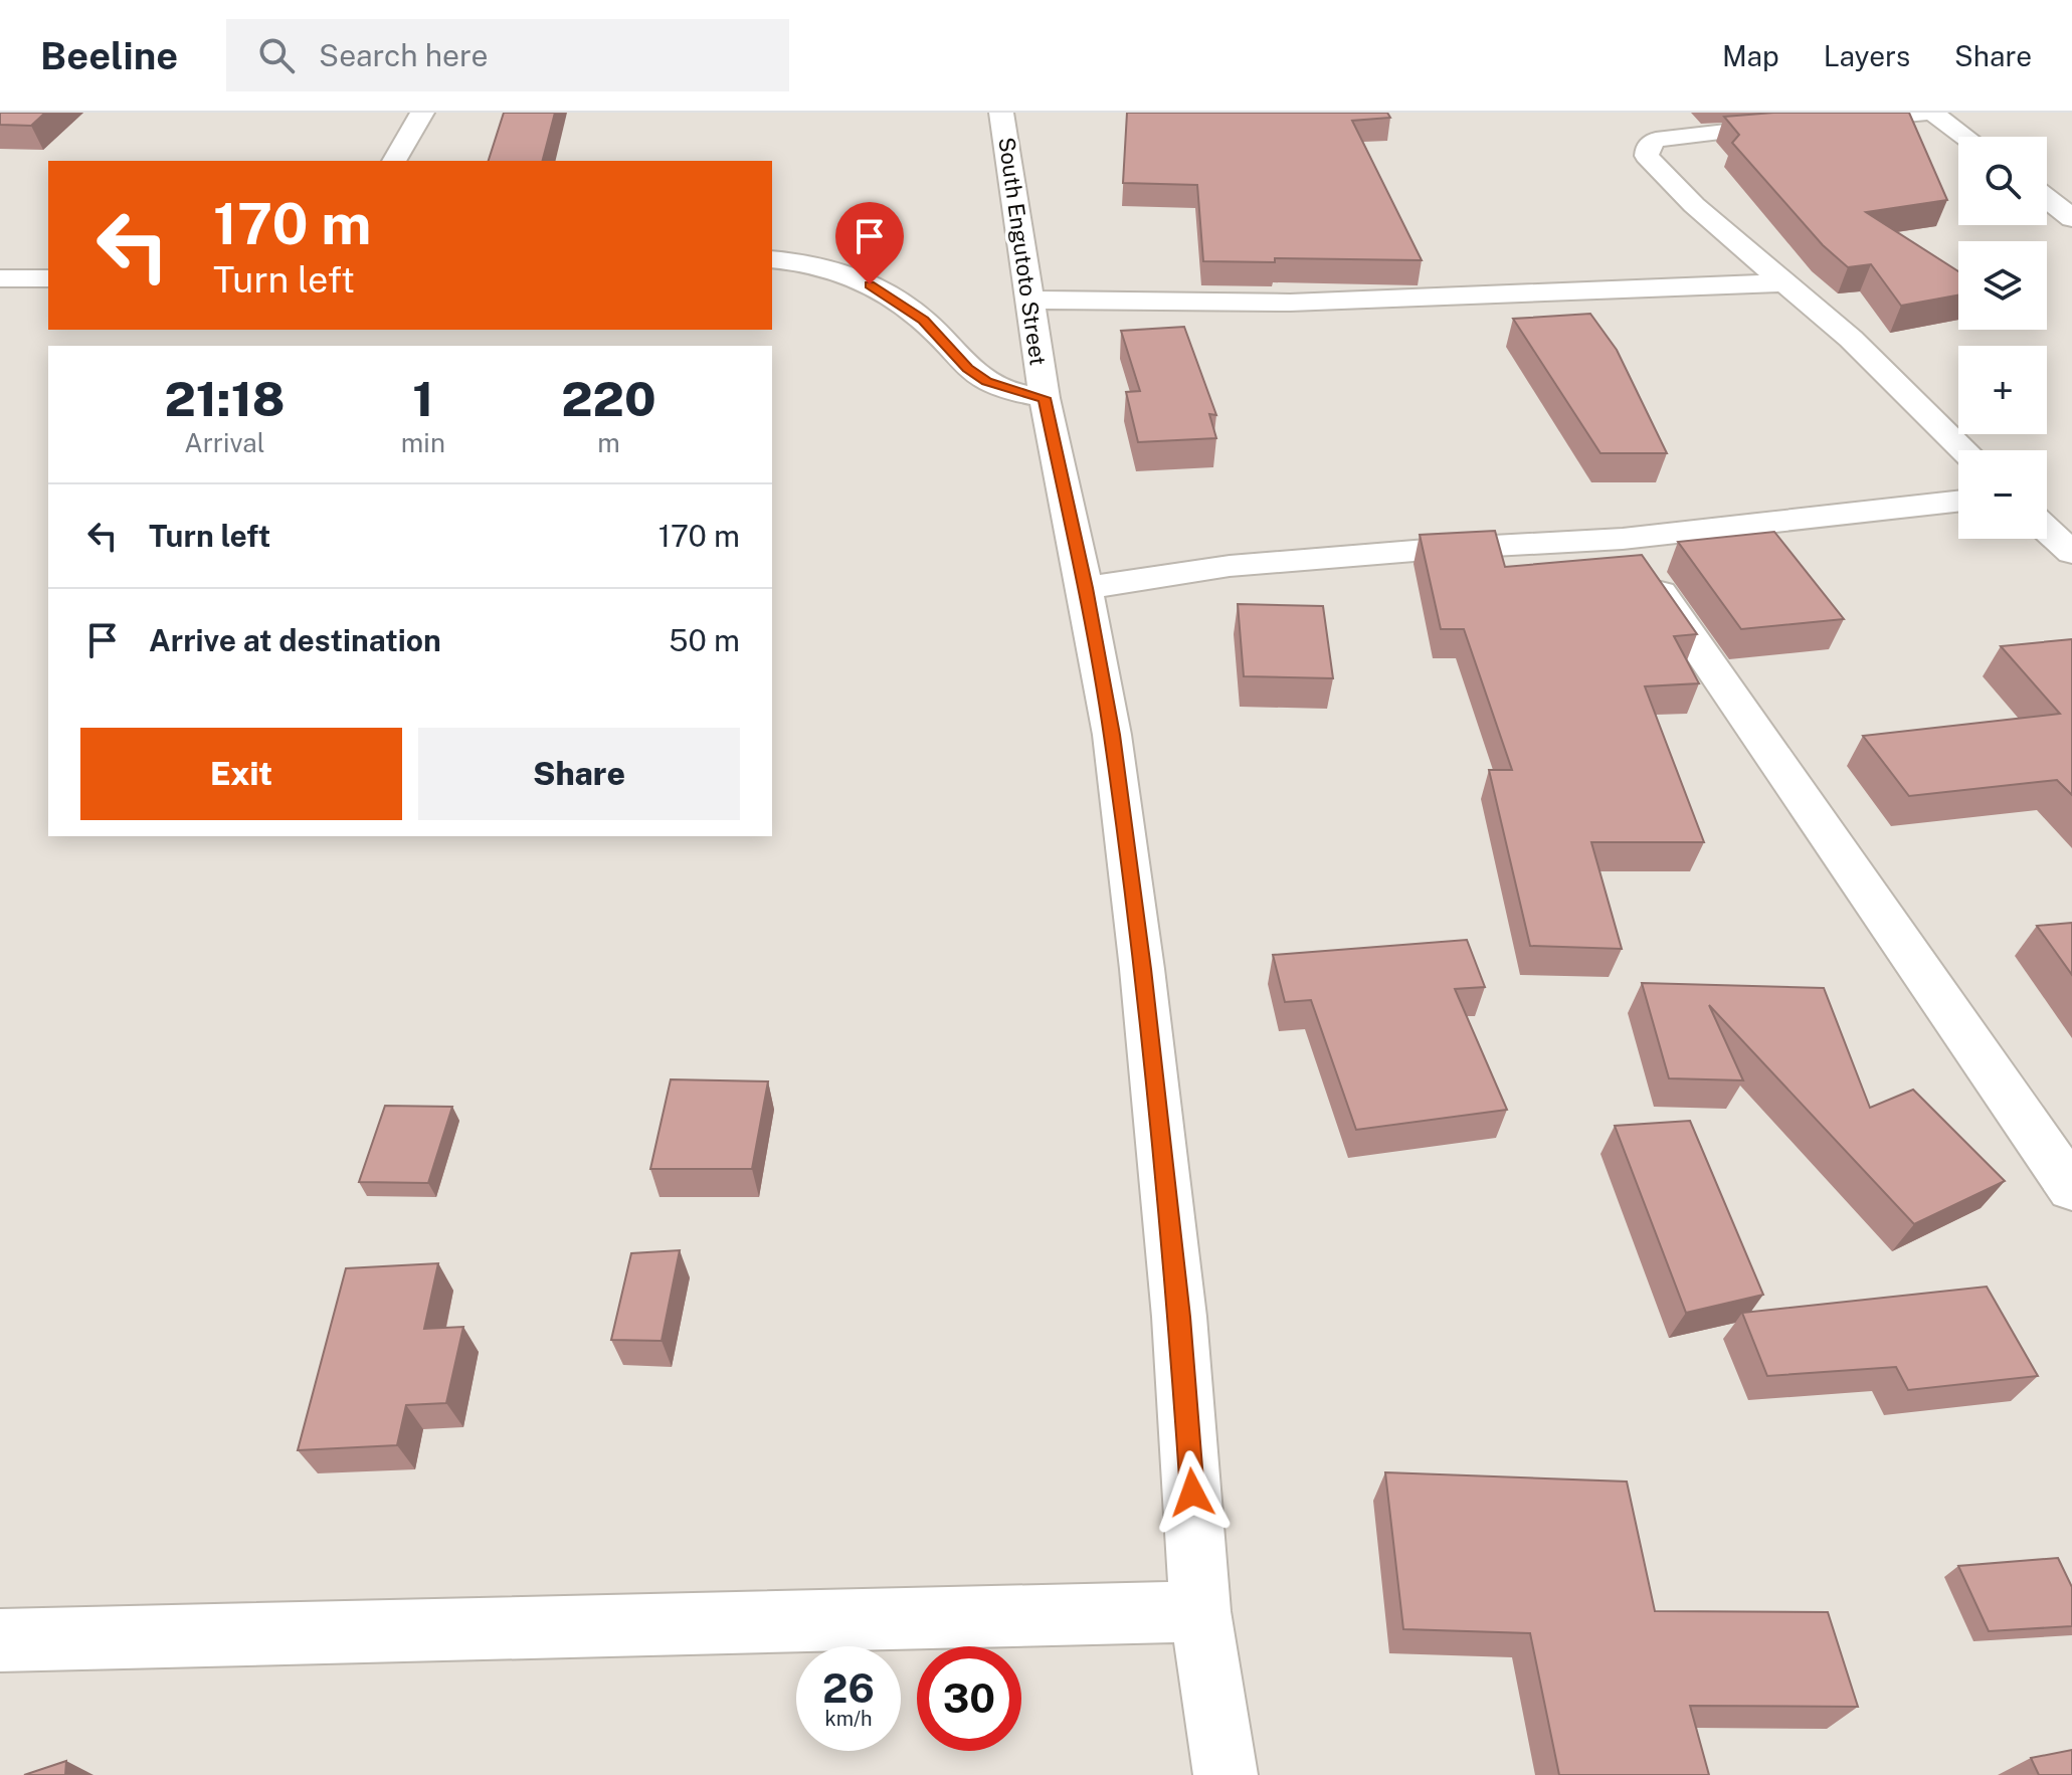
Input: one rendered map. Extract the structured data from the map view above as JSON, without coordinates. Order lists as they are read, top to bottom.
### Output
{
  "streets": {
    "street": ["South Engutoto Street"]
  },
  "page": {
    "header": "Beeline",
    "search": "Search here",
    "nav": ["Map", "Layers", "Share"],
    "map_buttons": ["+", "−"],
    "turn": ["170 m", "Turn left"],
    "eta": [
      "21:18",
      "Arrival",
      "1",
      "min",
      "220",
      "m"
    ],
    "list": [
      {
        "name": "Turn left",
        "value": "170 m"
      },
      {
        "name": "Arrive at destination",
        "value": "50 m"
      }
    ],
    "buttons": ["Exit", "Share"],
    "speed": "26 km/h",
    "limit": "30"
  }
}
